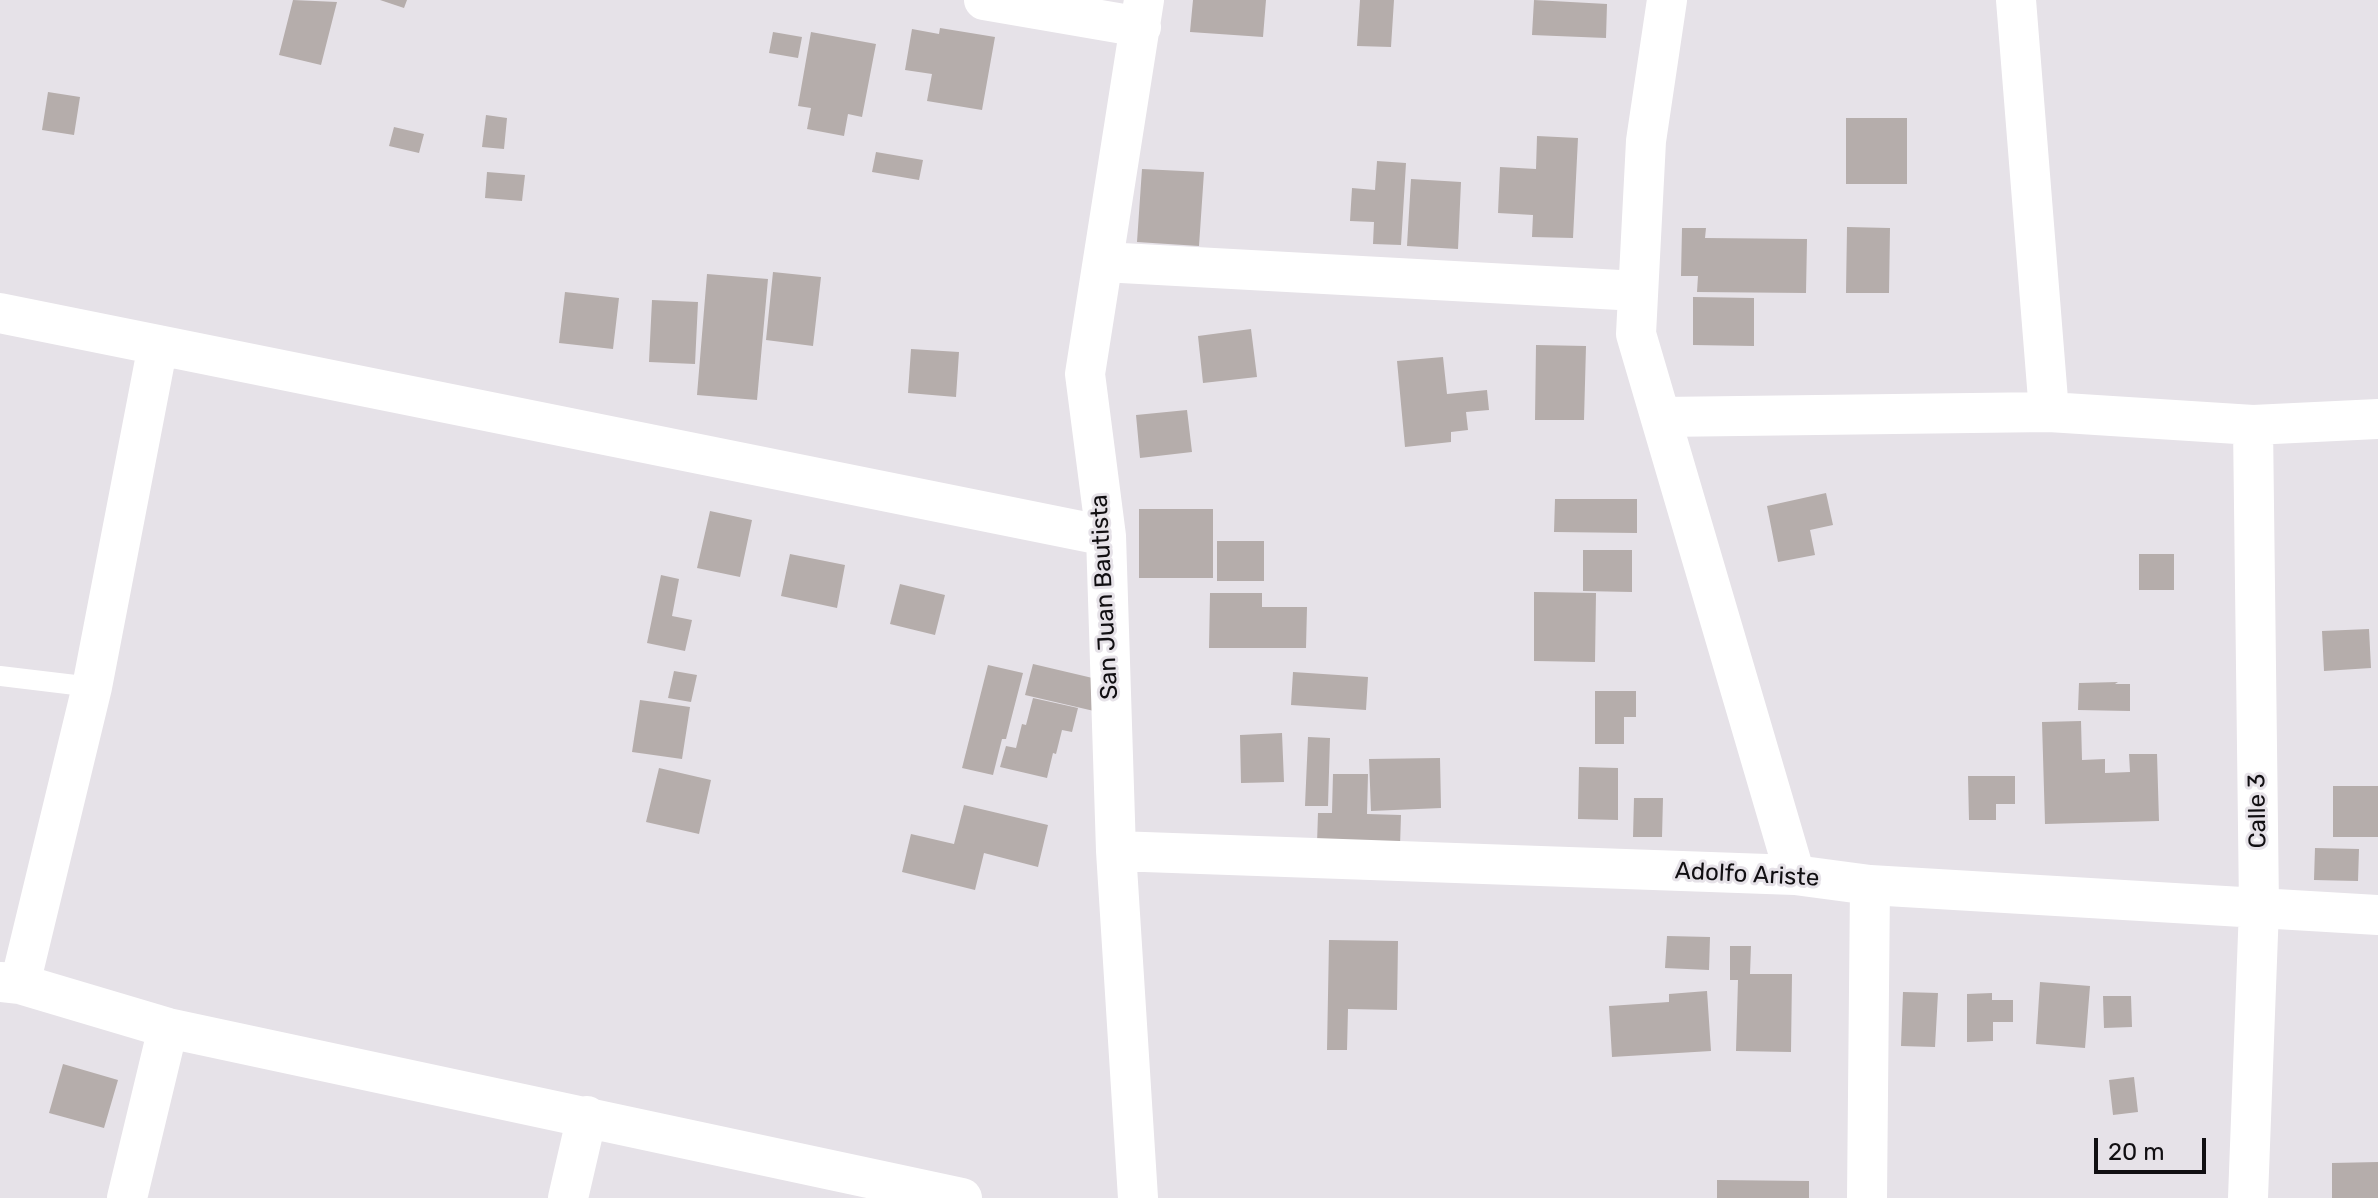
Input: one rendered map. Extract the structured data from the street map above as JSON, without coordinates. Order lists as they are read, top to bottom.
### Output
{
  "streets": {
    "street": ["San Juan Bautista", "Calle 3", "Adolfo Ariste"]
  },
  "crossings": [
    ["San Juan Bautista", "Adolfo Ariste"],
    ["Calle 3", "Adolfo Ariste"]
  ],
  "scale_bar": "20 m"
}
